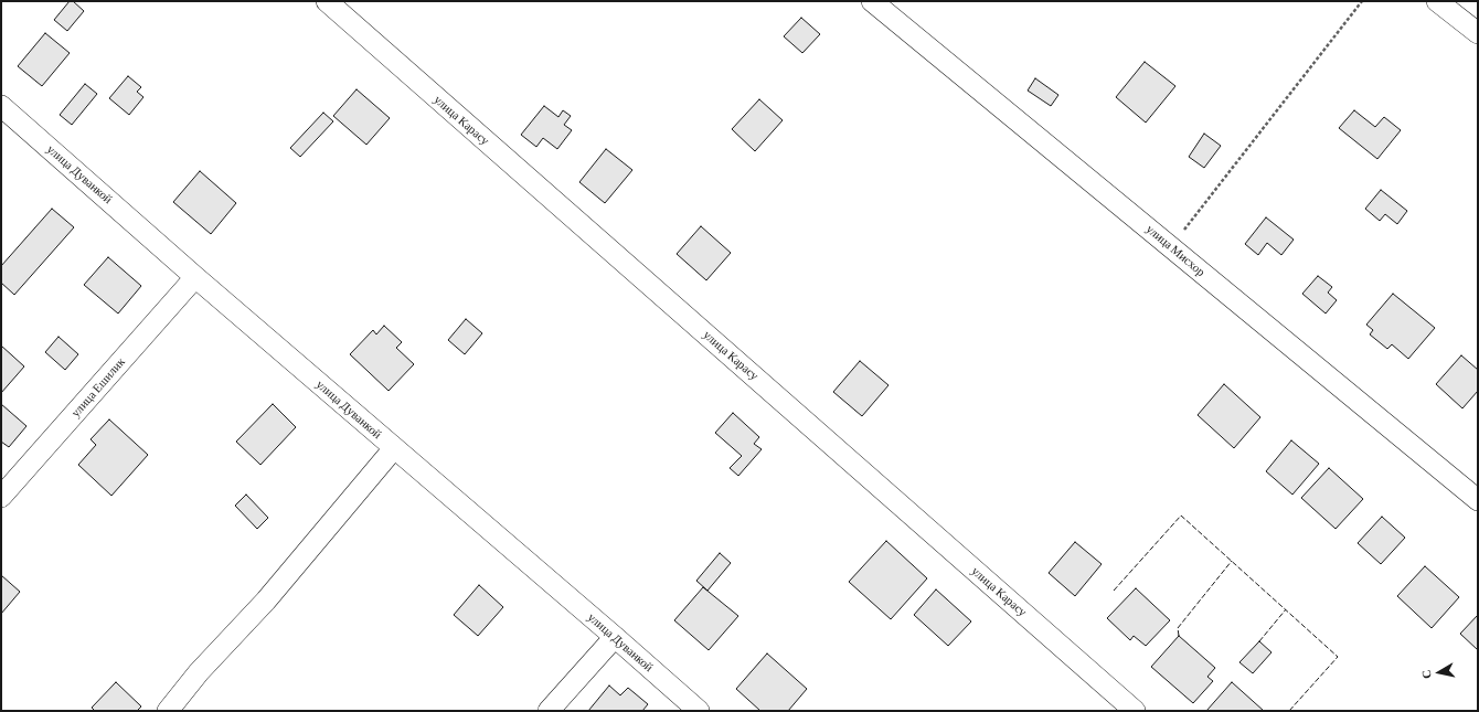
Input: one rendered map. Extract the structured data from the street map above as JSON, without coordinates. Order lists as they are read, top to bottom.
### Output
{
  "streets": {
    "street": [
      "улица Карасу",
      "улица Дуванкой",
      "улица Мисхор",
      "улица Ешилик"
    ]
  },
  "crossings": [
    ["улица Дуванкой", "улица Ешилик"]
  ],
  "north": "left"
}
